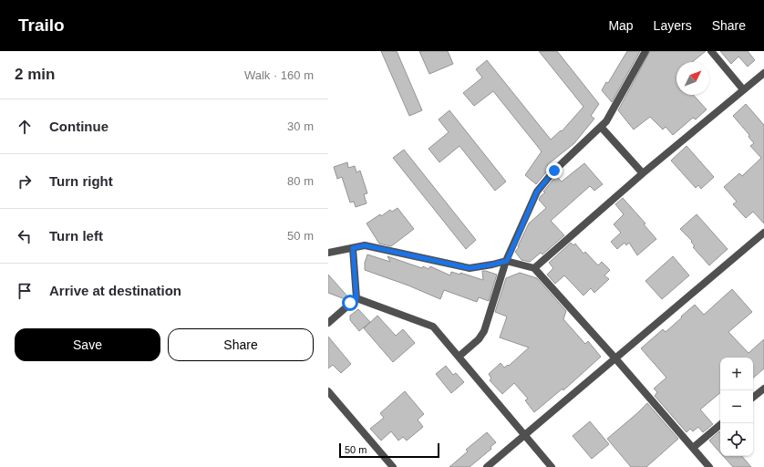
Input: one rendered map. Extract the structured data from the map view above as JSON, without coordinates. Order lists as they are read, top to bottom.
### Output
{
  "scale_bar": "50 m",
  "north": "top right",
  "page": {
    "header": "Trailo",
    "nav": ["Map", "Layers", "Share"],
    "heading": ["2 min", "Walk · 160 m"],
    "list": [
      ["Continue", "30 m"],
      ["Turn right", "80 m"],
      ["Turn left", "50 m"],
      "Arrive at destination"
    ],
    "buttons": ["Save", "Share"],
    "map_buttons": ["+", "−"],
    "scale": "50 m"
  }
}
